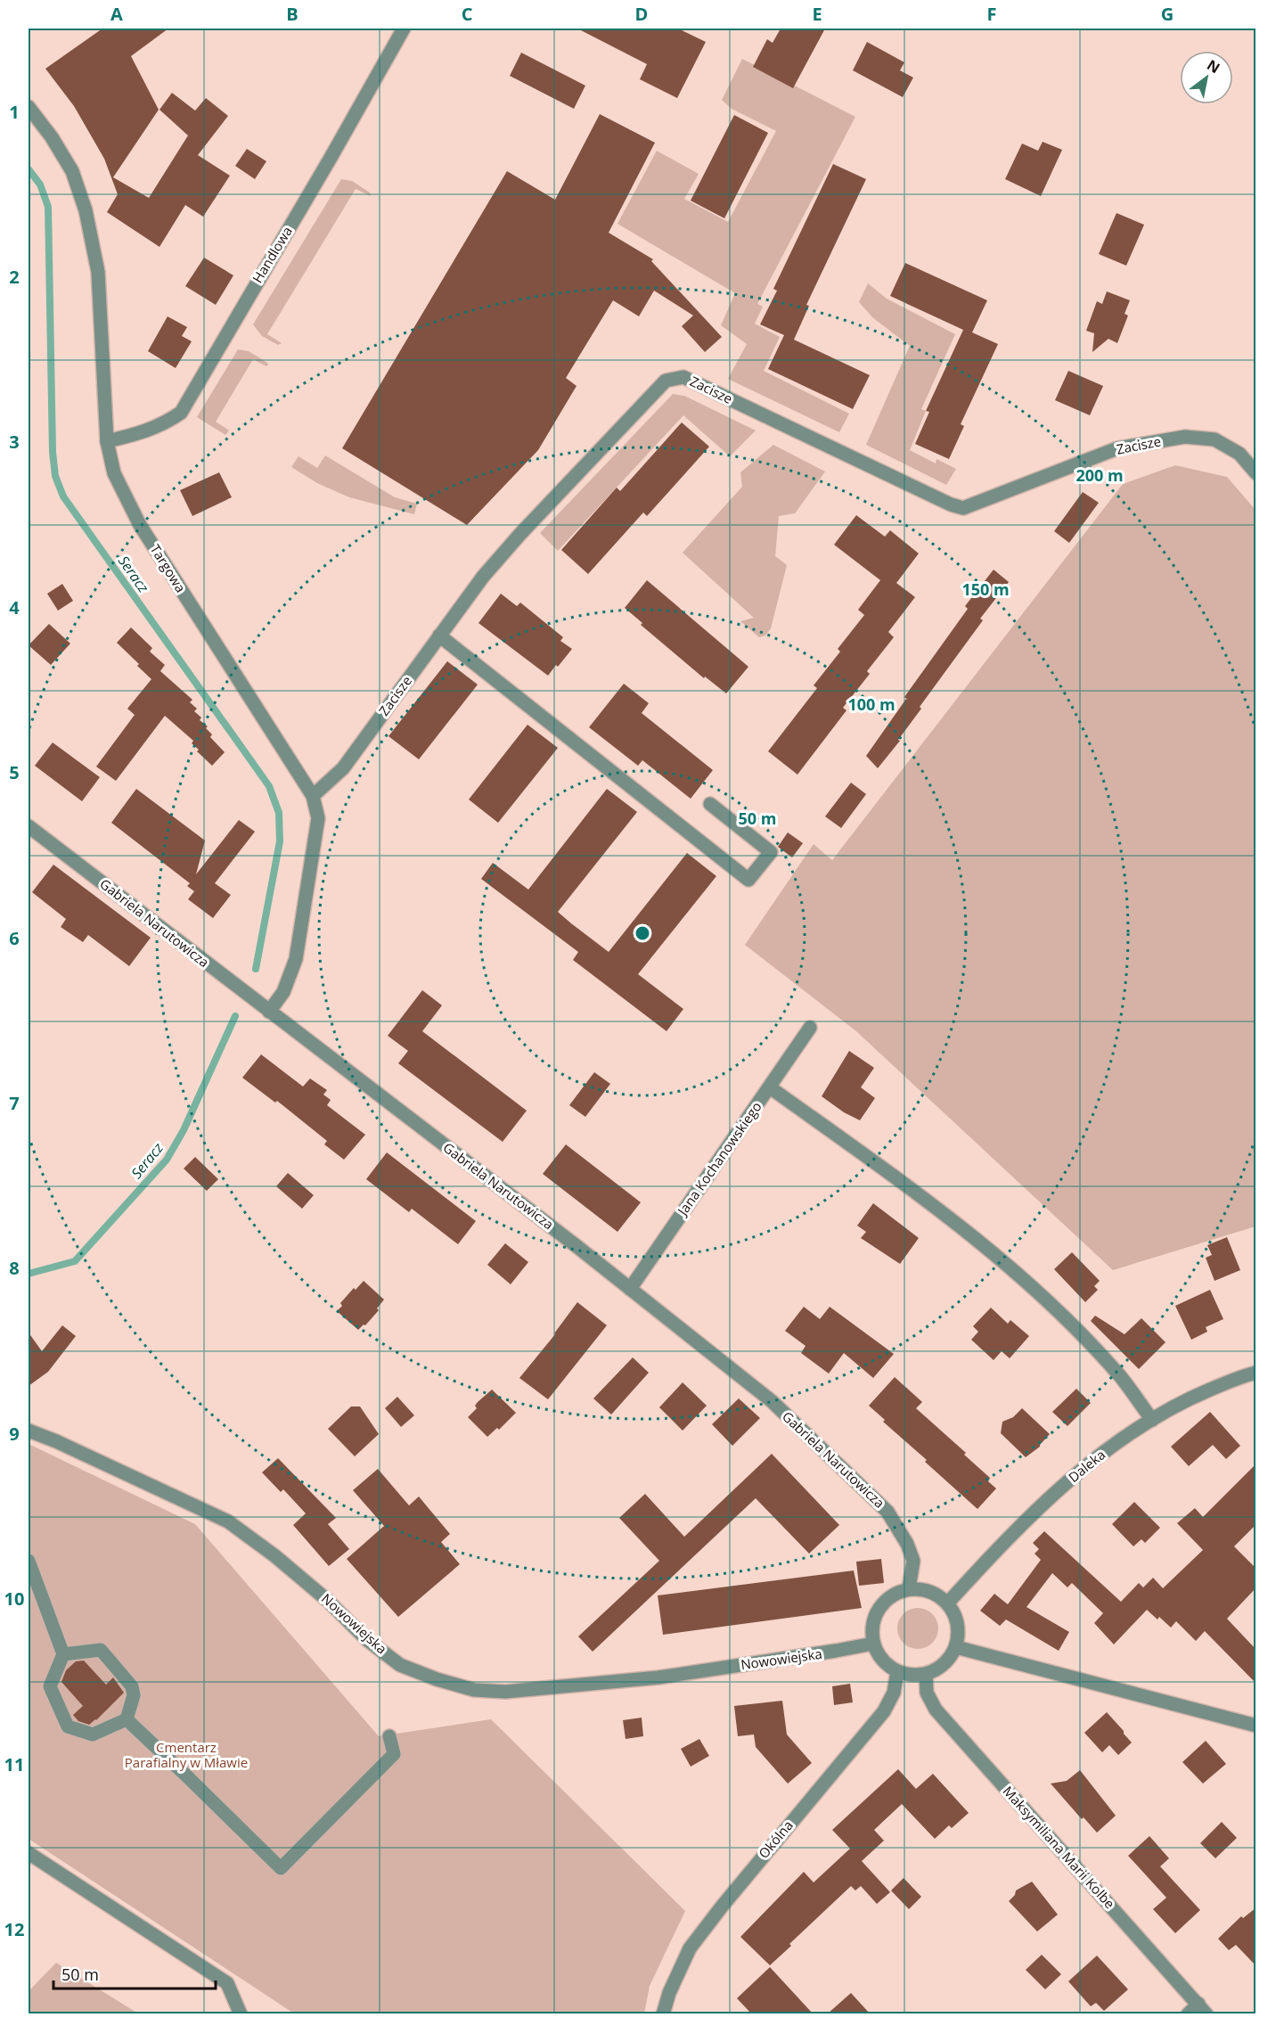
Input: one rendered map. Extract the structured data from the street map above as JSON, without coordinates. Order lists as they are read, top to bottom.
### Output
{
  "streets": {
    "street": [
      "Handlowa",
      "Zacisze",
      "Targowa",
      "Gabriela Narutowicza",
      "Jana Kochanowskiego",
      "Daleka",
      "Nowowiejska",
      "Okólna",
      "Maksymiliana Marii Kolbe"
    ]
  },
  "crossings": [
    ["Handlowa", "Targowa"],
    ["Zacisze", "Targowa"],
    ["Targowa", "Gabriela Narutowicza"],
    ["Gabriela Narutowicza", "Jana Kochanowskiego"],
    ["Gabriela Narutowicza", "Daleka"],
    ["Gabriela Narutowicza", "Nowowiejska"],
    ["Gabriela Narutowicza", "Okólna"],
    ["Gabriela Narutowicza", "Maksymiliana Marii Kolbe"],
    ["Daleka", "Nowowiejska"],
    ["Daleka", "Okólna"],
    ["Daleka", "Maksymiliana Marii Kolbe"],
    ["Nowowiejska", "Okólna"],
    ["Nowowiejska", "Maksymiliana Marii Kolbe"],
    ["Okólna", "Maksymiliana Marii Kolbe"]
  ],
  "water": ["Seracz"],
  "parks": ["Cmentarz Parafialny w Mławie"],
  "scale_bar": "50 m",
  "north": "top right",
  "grid": {
    "columns": [
      "A",
      "B",
      "C",
      "D",
      "E",
      "F",
      "G"
    ],
    "rows": [
      "1",
      "2",
      "3",
      "4",
      "5",
      "6",
      "7",
      "8",
      "9",
      "10",
      "11",
      "12"
    ]
  },
  "rings": [
    "200 m",
    "150 m",
    "100 m",
    "50 m"
  ]
}
